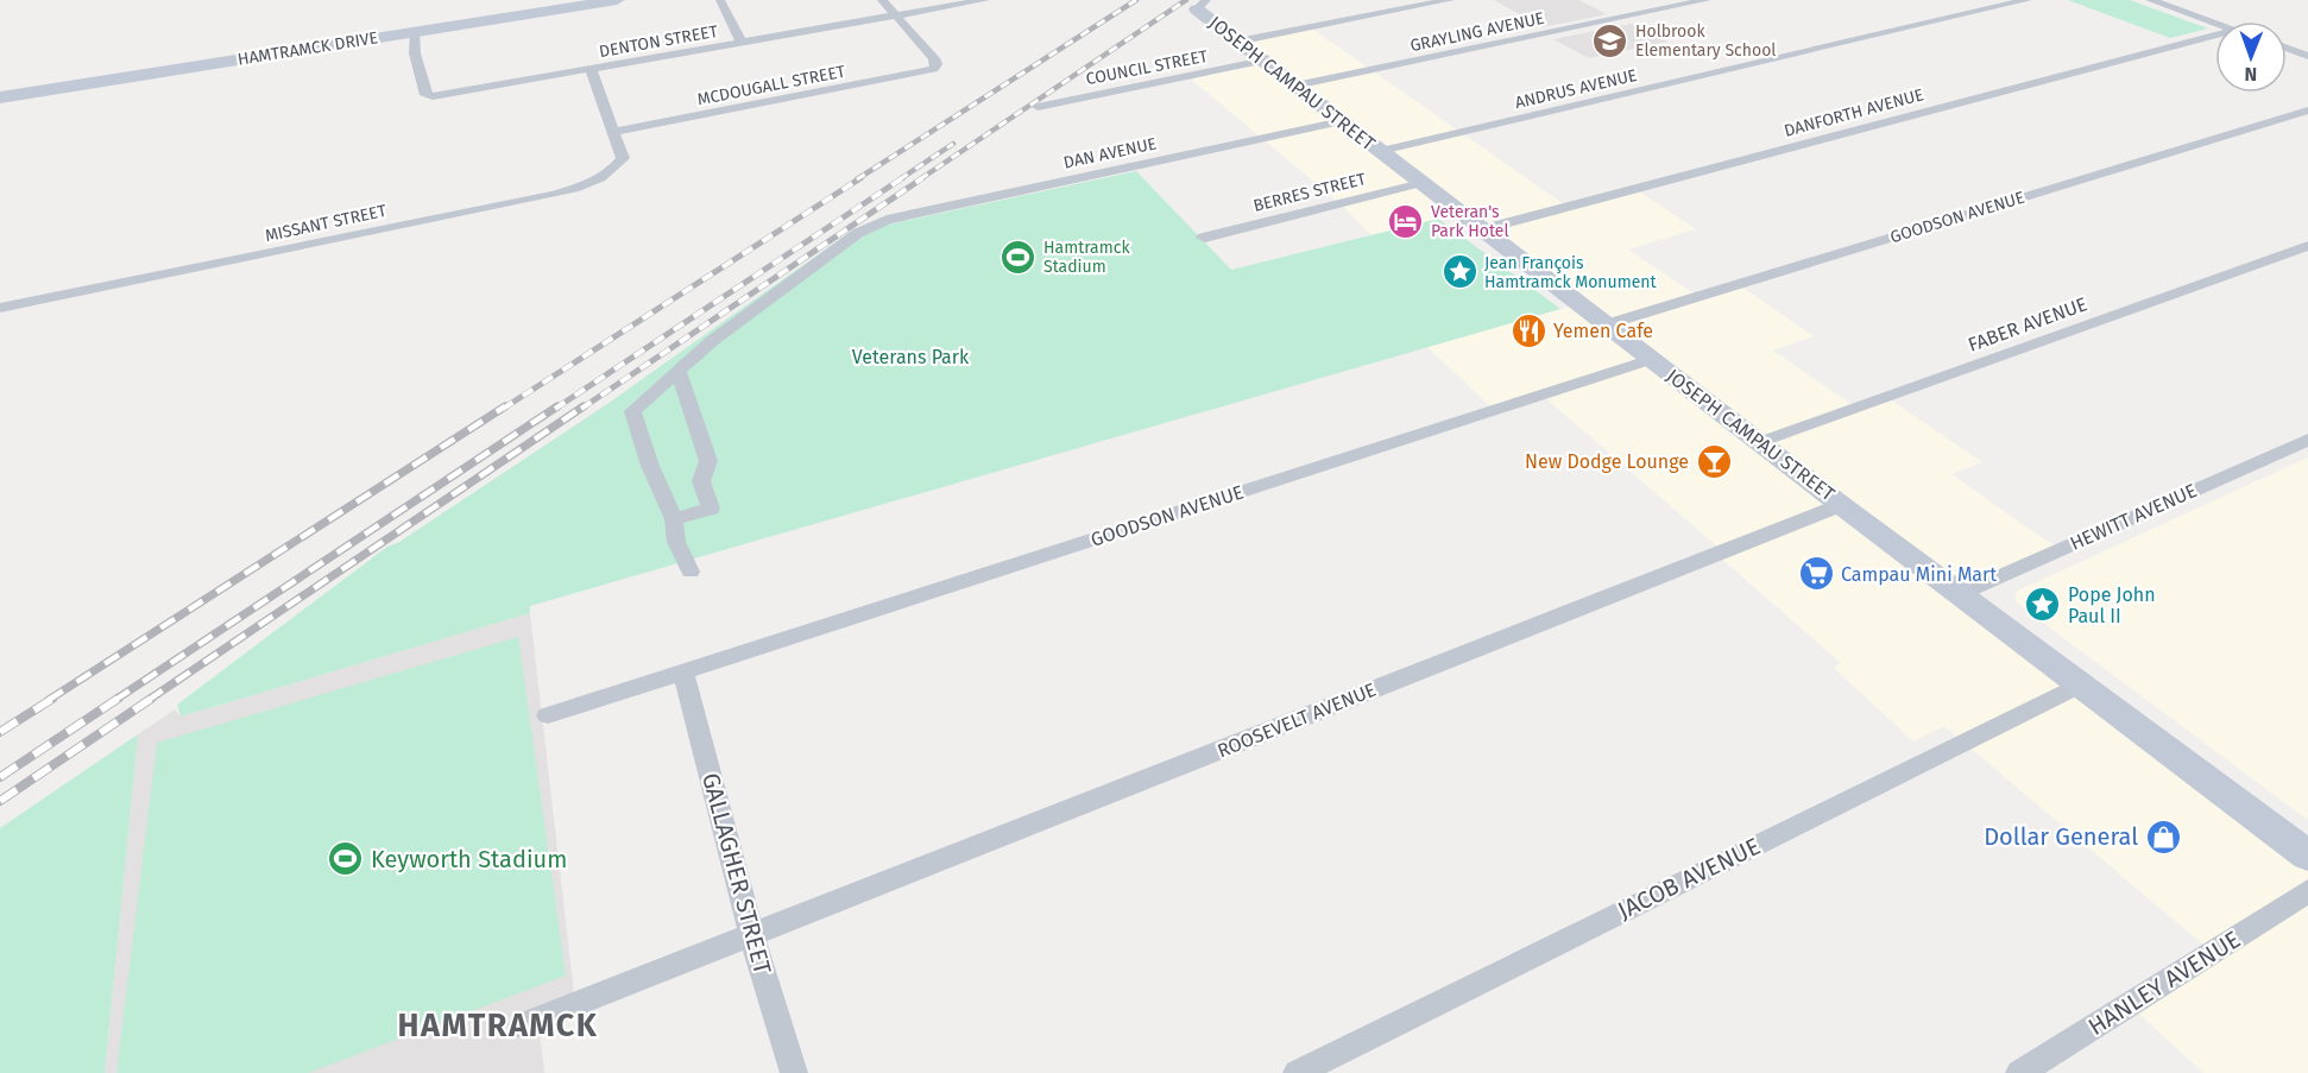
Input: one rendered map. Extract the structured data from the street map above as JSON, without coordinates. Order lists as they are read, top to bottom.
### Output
{
  "streets": {
    "street": [
      "GRAYLING AVENUE",
      "DENTON STREET",
      "HAMTRAMCK DRIVE",
      "COUNCIL STREET",
      "JOSEPH CAMPAU STREET",
      "MCDOUGALL STREET",
      "ANDRUS AVENUE",
      "DANFORTH AVENUE",
      "DAN AVENUE",
      "BERRES STREET",
      "GOODSON AVENUE",
      "MISSANT STREET",
      "FABER AVENUE",
      "HEWITT AVENUE",
      "ROOSEVELT AVENUE",
      "GALLAGHER STREET",
      "JACOB AVENUE",
      "HANLEY AVENUE"
    ]
  },
  "crossings": [
    ["GRAYLING AVENUE", "JOSEPH CAMPAU STREET"],
    ["DENTON STREET", "HAMTRAMCK DRIVE"],
    ["DENTON STREET", "MCDOUGALL STREET"],
    ["COUNCIL STREET", "JOSEPH CAMPAU STREET"],
    ["JOSEPH CAMPAU STREET", "ANDRUS AVENUE"],
    ["JOSEPH CAMPAU STREET", "DANFORTH AVENUE"],
    ["JOSEPH CAMPAU STREET", "DAN AVENUE"],
    ["JOSEPH CAMPAU STREET", "BERRES STREET"],
    ["JOSEPH CAMPAU STREET", "GOODSON AVENUE"],
    ["JOSEPH CAMPAU STREET", "FABER AVENUE"],
    ["JOSEPH CAMPAU STREET", "HEWITT AVENUE"],
    ["JOSEPH CAMPAU STREET", "ROOSEVELT AVENUE"],
    ["JOSEPH CAMPAU STREET", "JACOB AVENUE"],
    ["MCDOUGALL STREET", "MISSANT STREET"],
    ["GOODSON AVENUE", "GALLAGHER STREET"],
    ["ROOSEVELT AVENUE", "GALLAGHER STREET"]
  ],
  "districts": ["HAMTRAMCK"],
  "parks": ["Veterans Park"],
  "places": {
    "school or university": ["Holbrook Elementary School"],
    "hotel": ["Veteran's Park Hotel"],
    "sports": ["Hamtramck Stadium", "Keyworth Stadium"],
    "place": ["Jean François Hamtramck Monument", "Pope John Paul II"],
    "restaurant": ["Yemen Cafe"],
    "bar": ["New Dodge Lounge"],
    "supermarket": ["Campau Mini Mart"],
    "shop": ["Dollar General"]
  },
  "north": "bottom"
}
